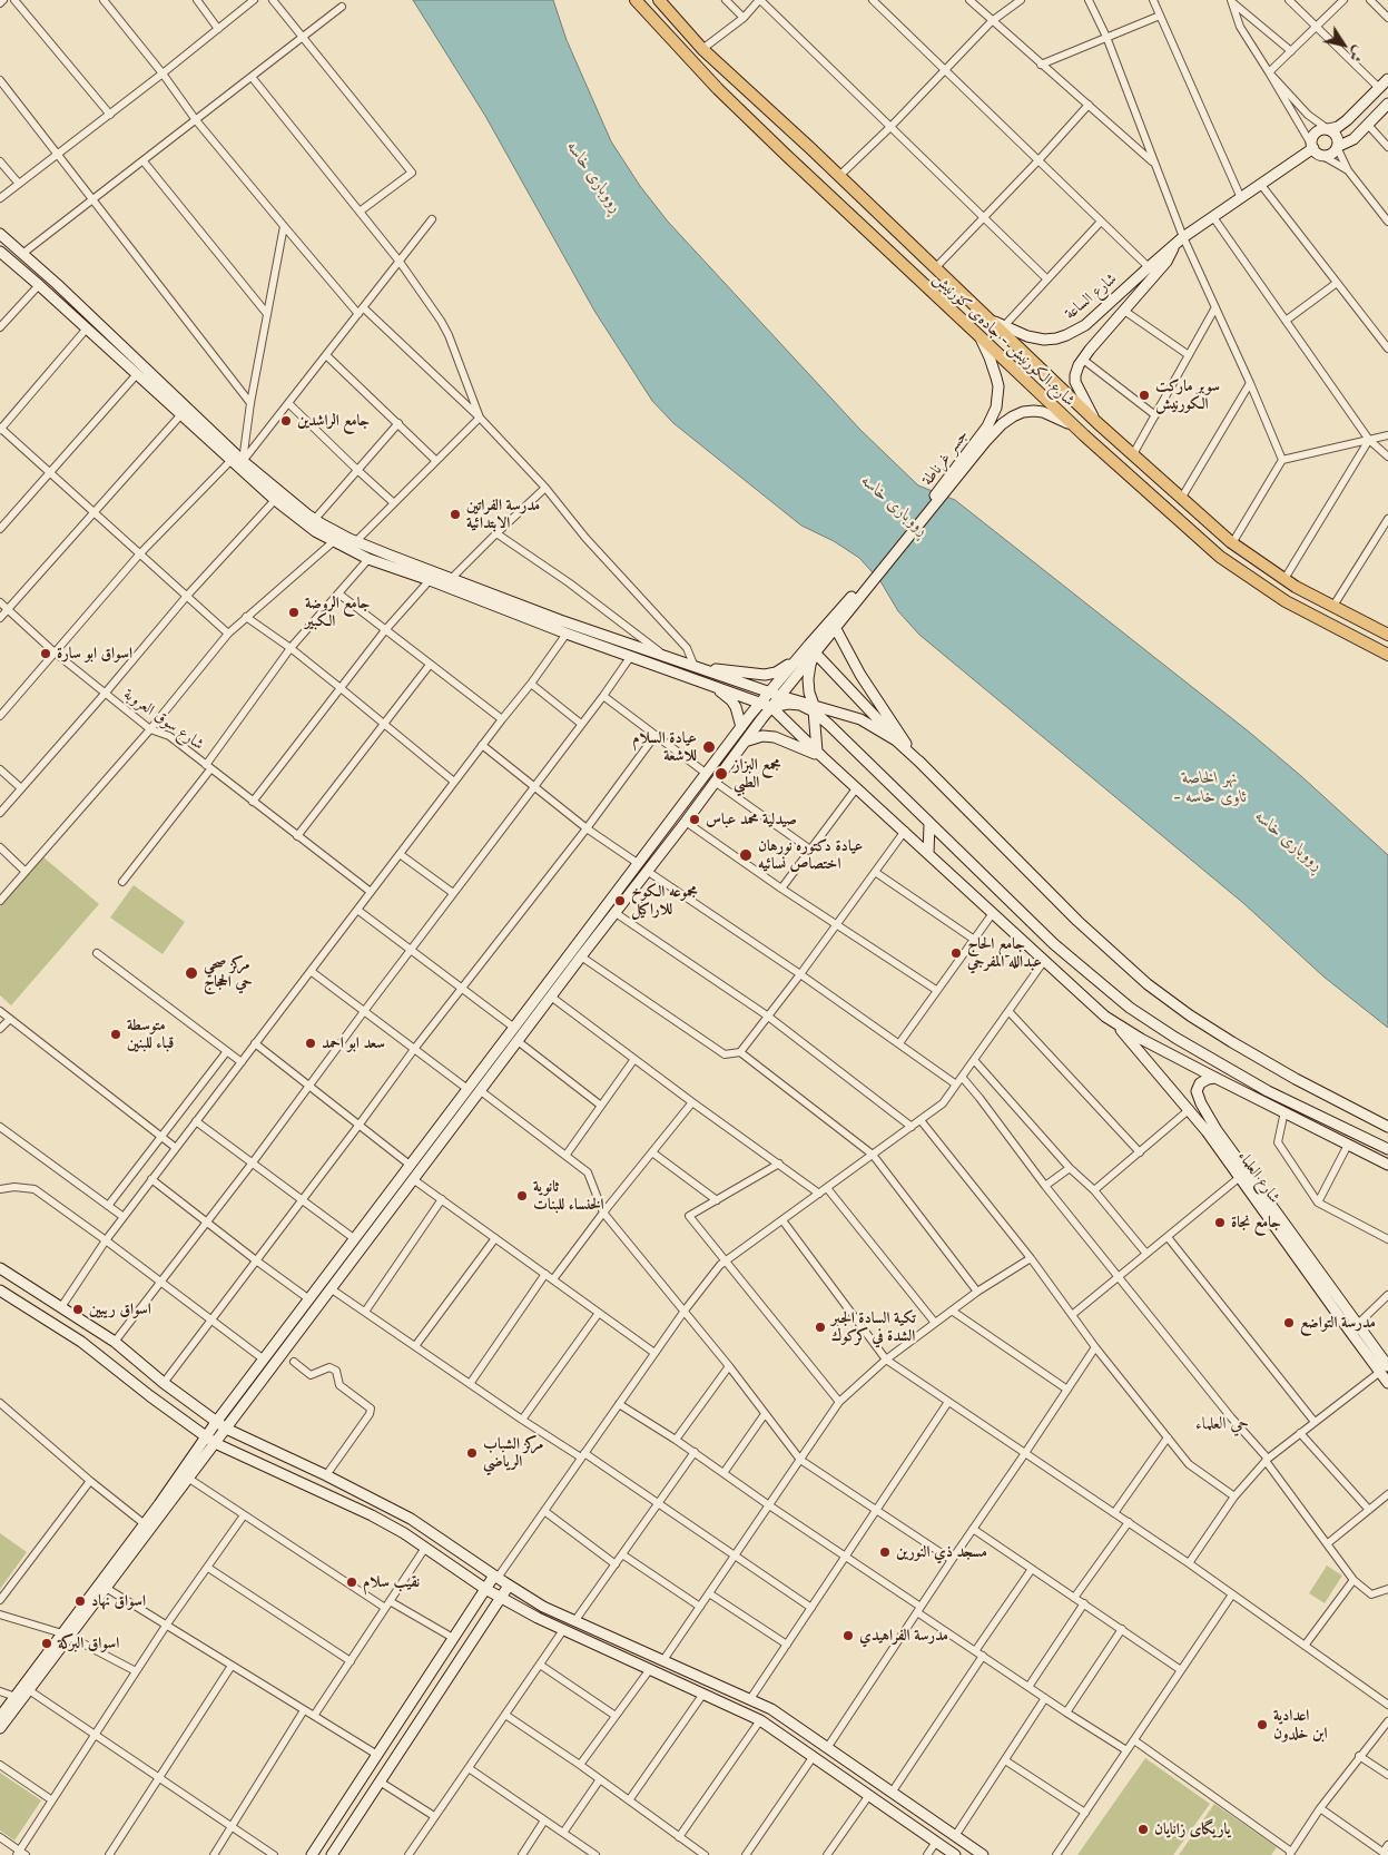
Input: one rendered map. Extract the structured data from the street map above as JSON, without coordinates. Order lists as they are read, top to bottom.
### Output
{
  "streets": {
    "main road": [
      "شارع الساعة",
      "شارع الكورنيش - جادەی کۆرنیش",
      "جسر غرناطة",
      "شارع العلماء"
    ],
    "street": ["شارع سوق العروبة"]
  },
  "crossings": [
    ["شارع الساعة", "شارع الكورنيش - جادەی کۆرنیش"],
    ["شارع الكورنيش - جادەی کۆرنیش", "جسر غرناطة"]
  ],
  "districts": ["حي العلماء"],
  "water": ["ڕووباری خاسە", "نهر الخاصة - ئاوی خاسە"],
  "places": [
    "سوبر ماركت الكورنيش",
    "جامع الراشدين",
    "مدرسة الفراتين الابتدائية",
    "جامع الروضة الكبير",
    "اسواق ابو سارة",
    "عيادة السلام للاشعة",
    "مجمع البزاز الطبي",
    "صيدلية محمد عباس",
    "عيادة دكتوره نورهان اختصاص نسائيه",
    "مجموعه الكوخ للاراكيل",
    "جامع الحاج عبدالله المفرجي",
    "مركز صحي حي الحجاج",
    "متوسطة قباء للبنين",
    "سعد ابو احمد",
    "ثانوية الخنساء للبنات",
    "جامع نجاة",
    "اسواق ريبين",
    "مدرسة التواضع",
    "تكية السادة الجبر الشدة في كركوك",
    "مركز الشباب الرياضي",
    "مسجد ذي النورين",
    "نقيب سلام",
    "اسواق نهاد",
    "مدرسة الفراهيدي",
    "اسواق البركة",
    "اعدادية ابن خلدون",
    "یاریگای زانایان"
  ],
  "north": "bottom right"
}
